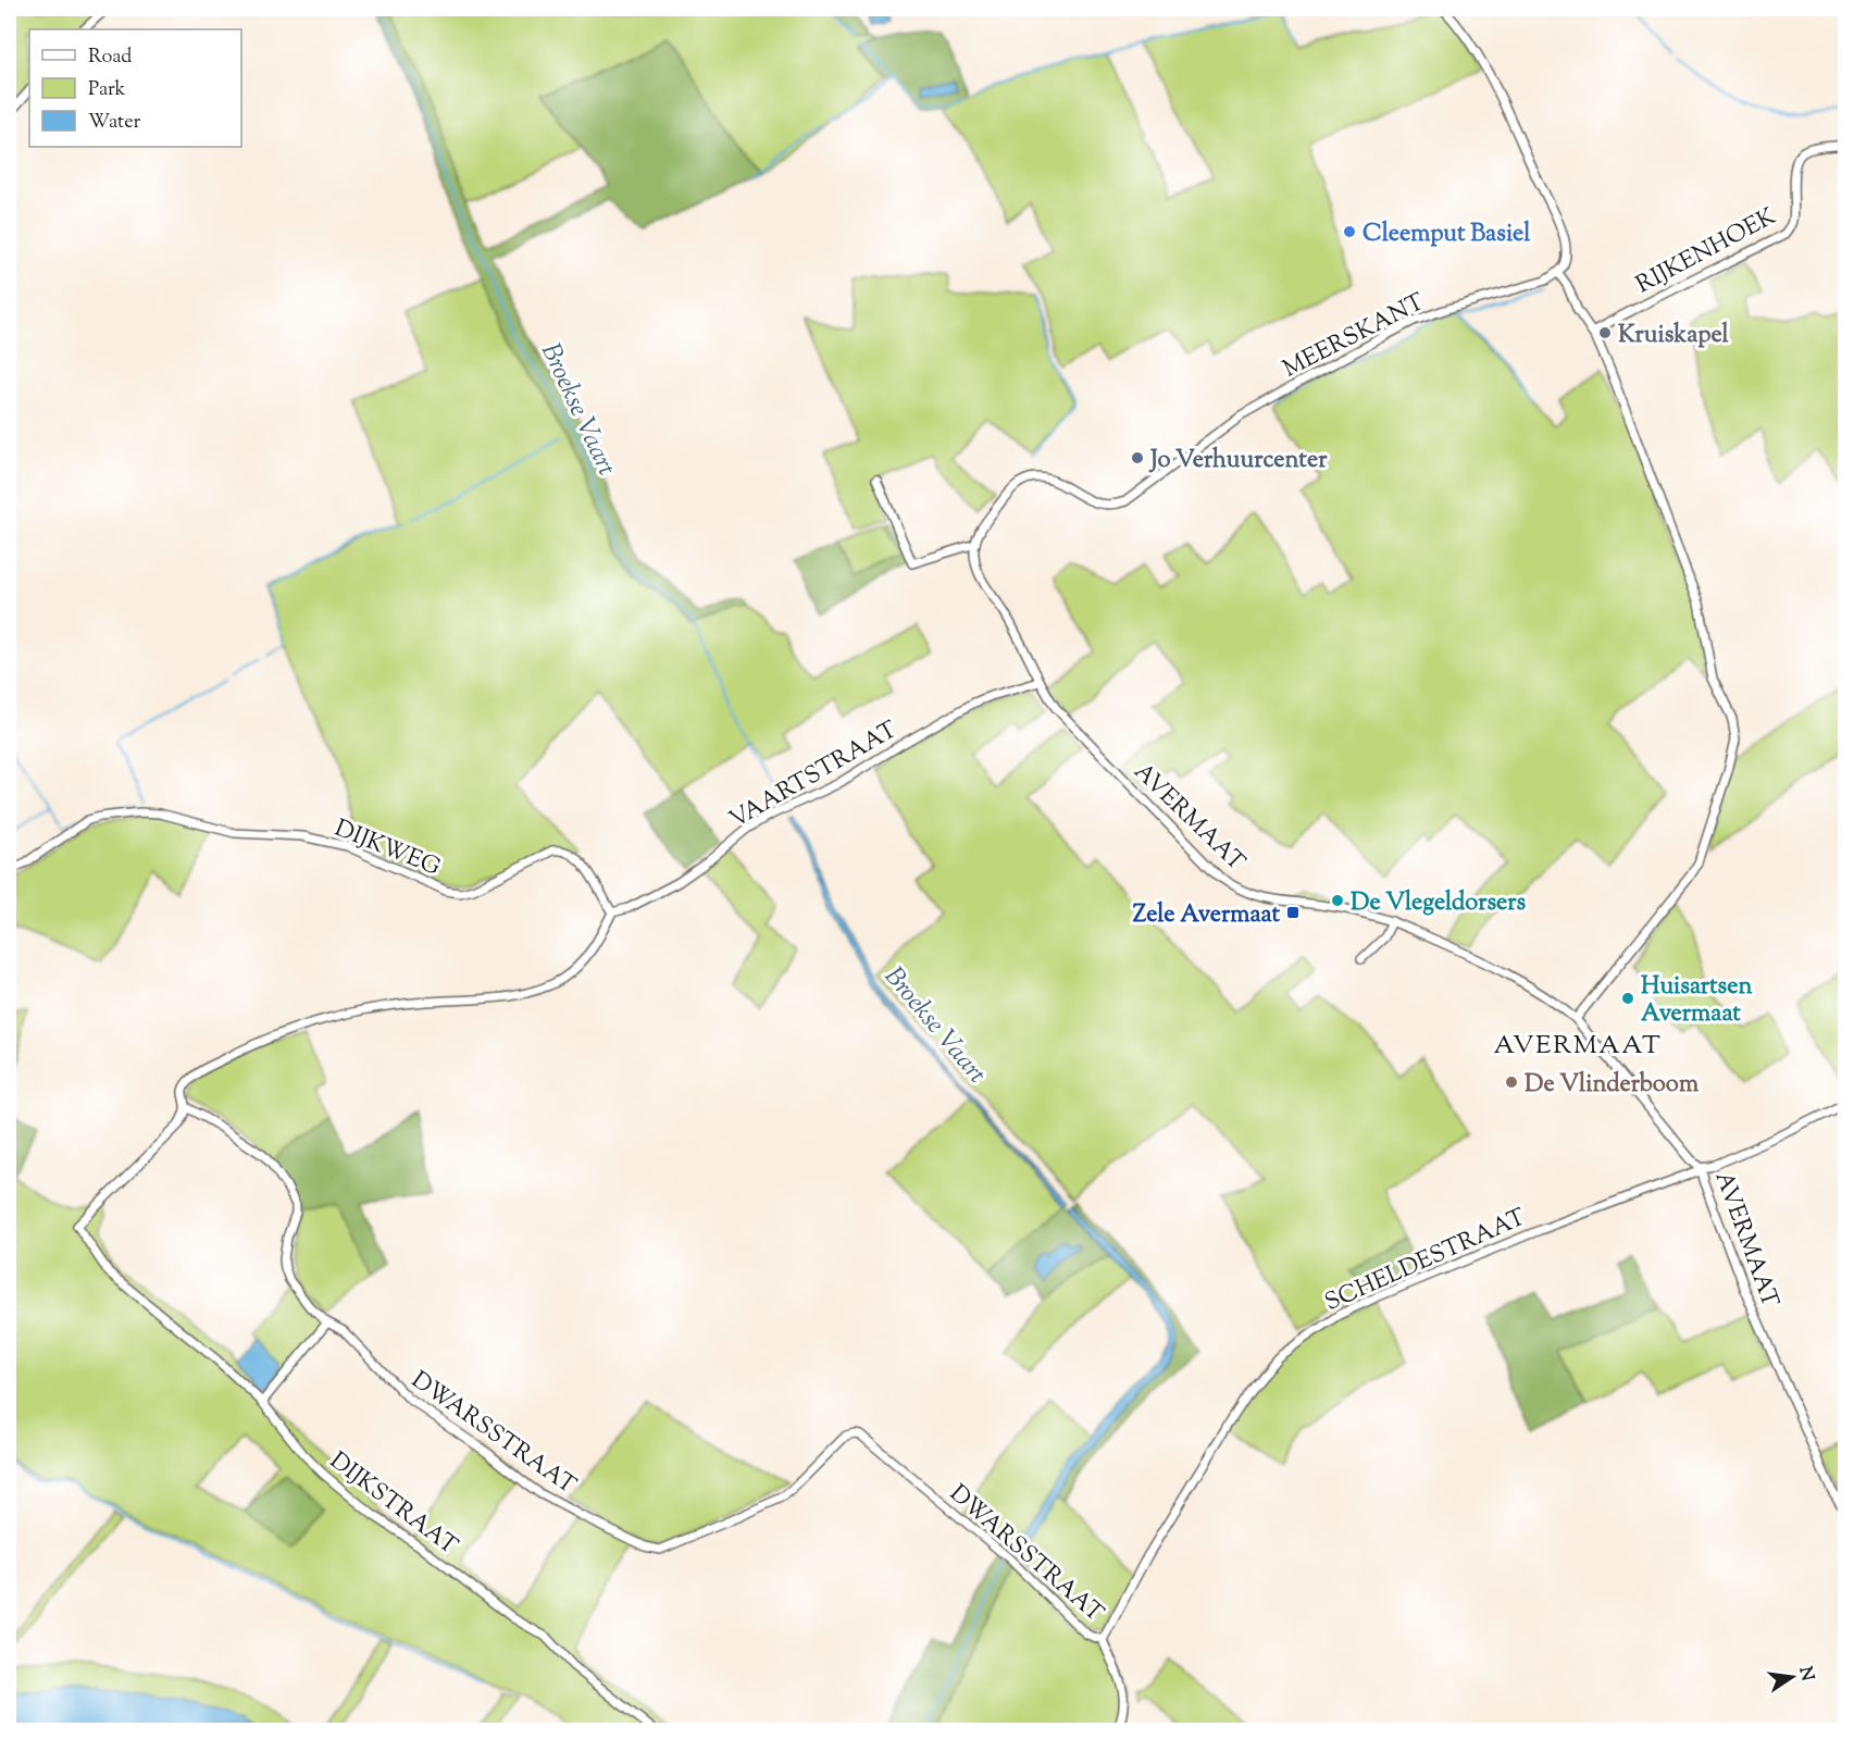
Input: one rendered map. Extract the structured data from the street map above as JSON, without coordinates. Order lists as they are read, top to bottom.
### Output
{
  "streets": {
    "street": [
      "RIJKENHOEK",
      "MEERSKANT",
      "VAARTSTRAAT",
      "AVERMAAT",
      "DIJKWEG",
      "SCHELDESTRAAT",
      "DWARSSTRAAT",
      "DIJKSTRAAT"
    ]
  },
  "crossings": [
    ["VAARTSTRAAT", "AVERMAAT"],
    ["VAARTSTRAAT", "DIJKWEG"],
    ["AVERMAAT", "SCHELDESTRAAT"],
    ["SCHELDESTRAAT", "DWARSSTRAAT"],
    ["DWARSSTRAAT", "DIJKSTRAAT"]
  ],
  "districts": ["AVERMAAT"],
  "water": ["Broekse Vaart"],
  "places": {
    "other": [
      "Cleemput Basiel",
      "Kruiskapel",
      "Jo Verhuurcenter",
      "De Vlegeldorsers",
      "Huisartsen Avermaat",
      "De Vlinderboom"
    ],
    "transit": ["Zele Avermaat"]
  },
  "legend": ["Road", "Park", "Water"],
  "north": "right"
}
